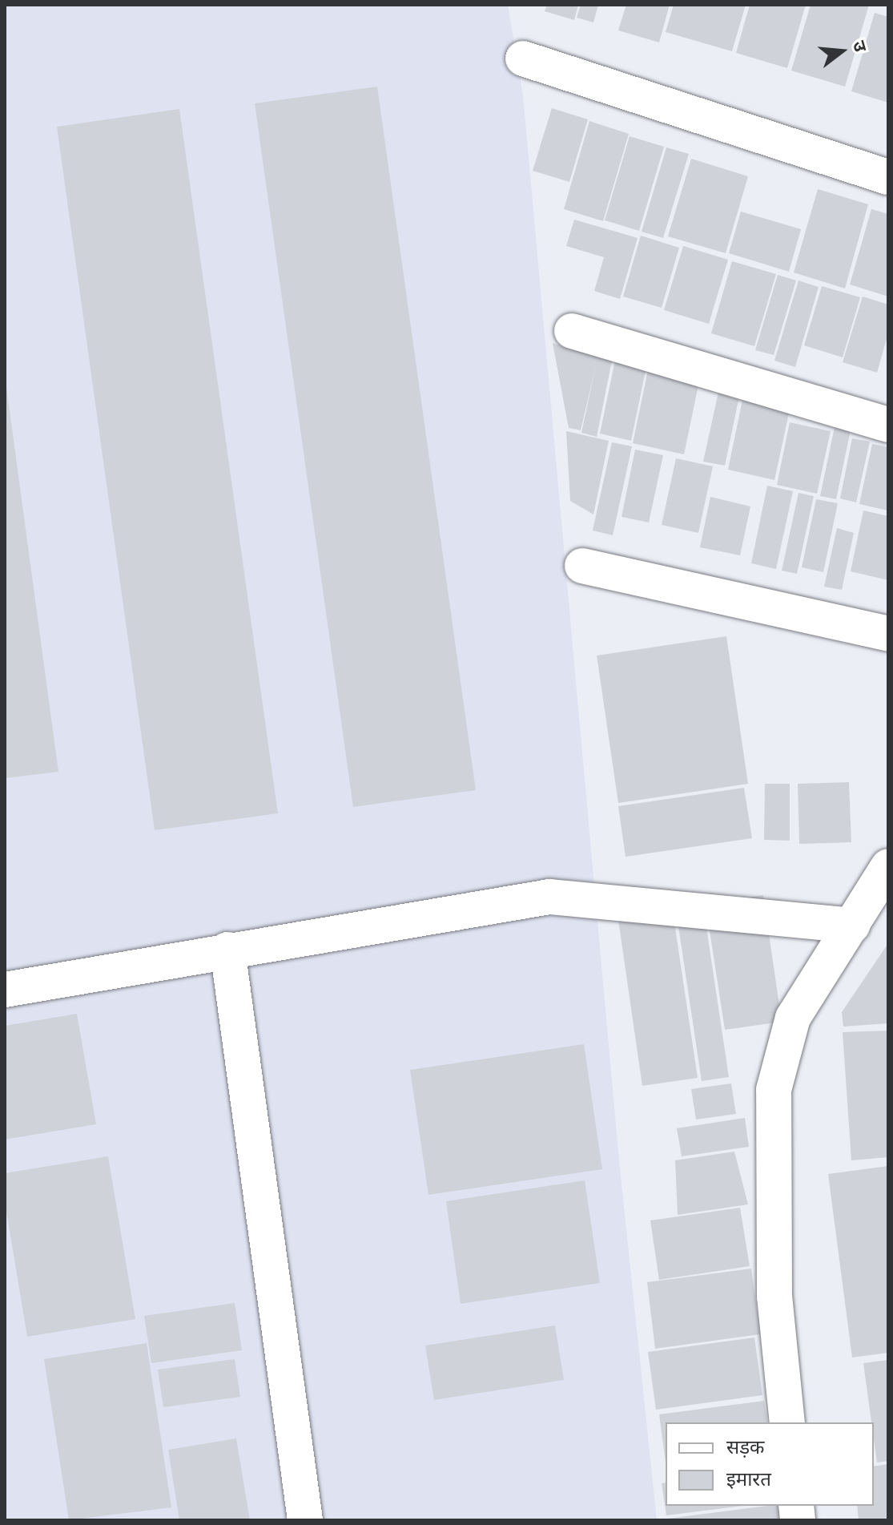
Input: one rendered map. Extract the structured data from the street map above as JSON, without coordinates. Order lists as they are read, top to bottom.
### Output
{
  "legend": ["सड़क", "इमारत"],
  "north": "right"
}
